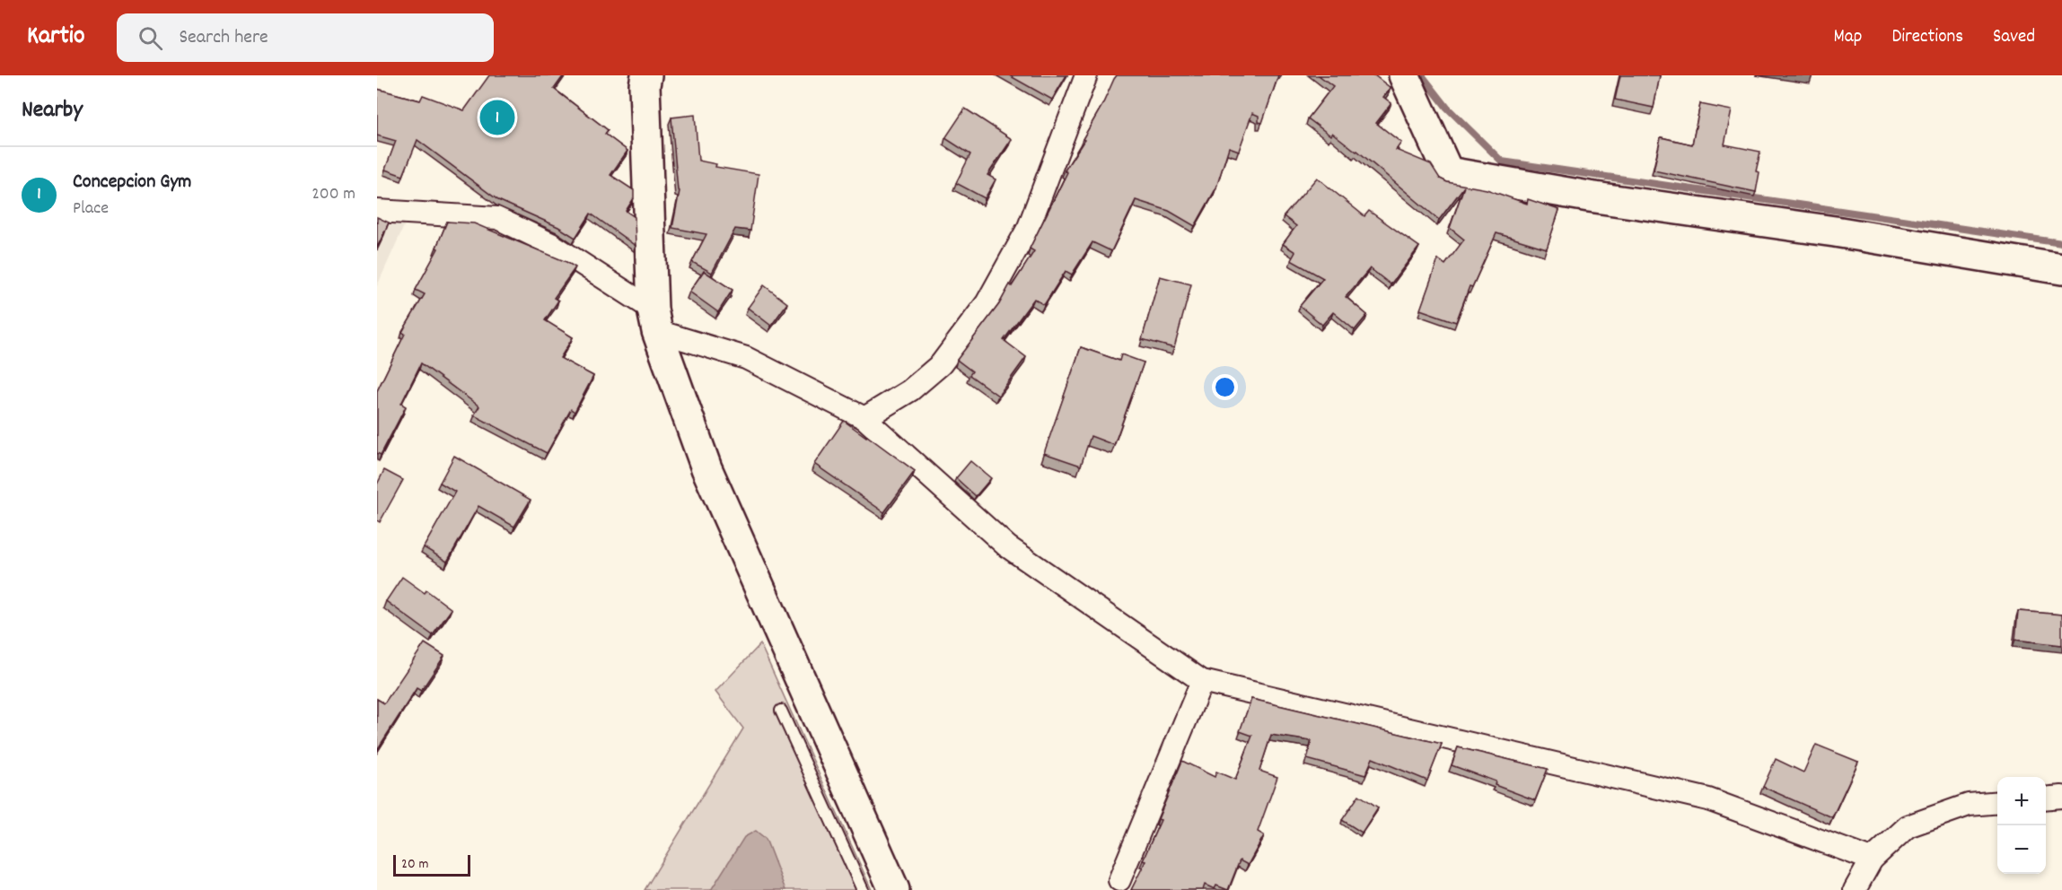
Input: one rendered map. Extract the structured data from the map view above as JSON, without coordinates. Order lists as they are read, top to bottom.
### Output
{
  "scale_bar": "20 m",
  "page": {
    "header": "Kartio",
    "search": "Search here",
    "nav": ["Map", "Directions", "Saved"],
    "heading": "Nearby",
    "pins": "1",
    "list": [
      {
        "mark": "1",
        "name": "Concepcion Gym",
        "note": "Place",
        "value": "200 m"
      }
    ],
    "map_buttons": ["+", "−"],
    "scale": "20 m"
  }
}
